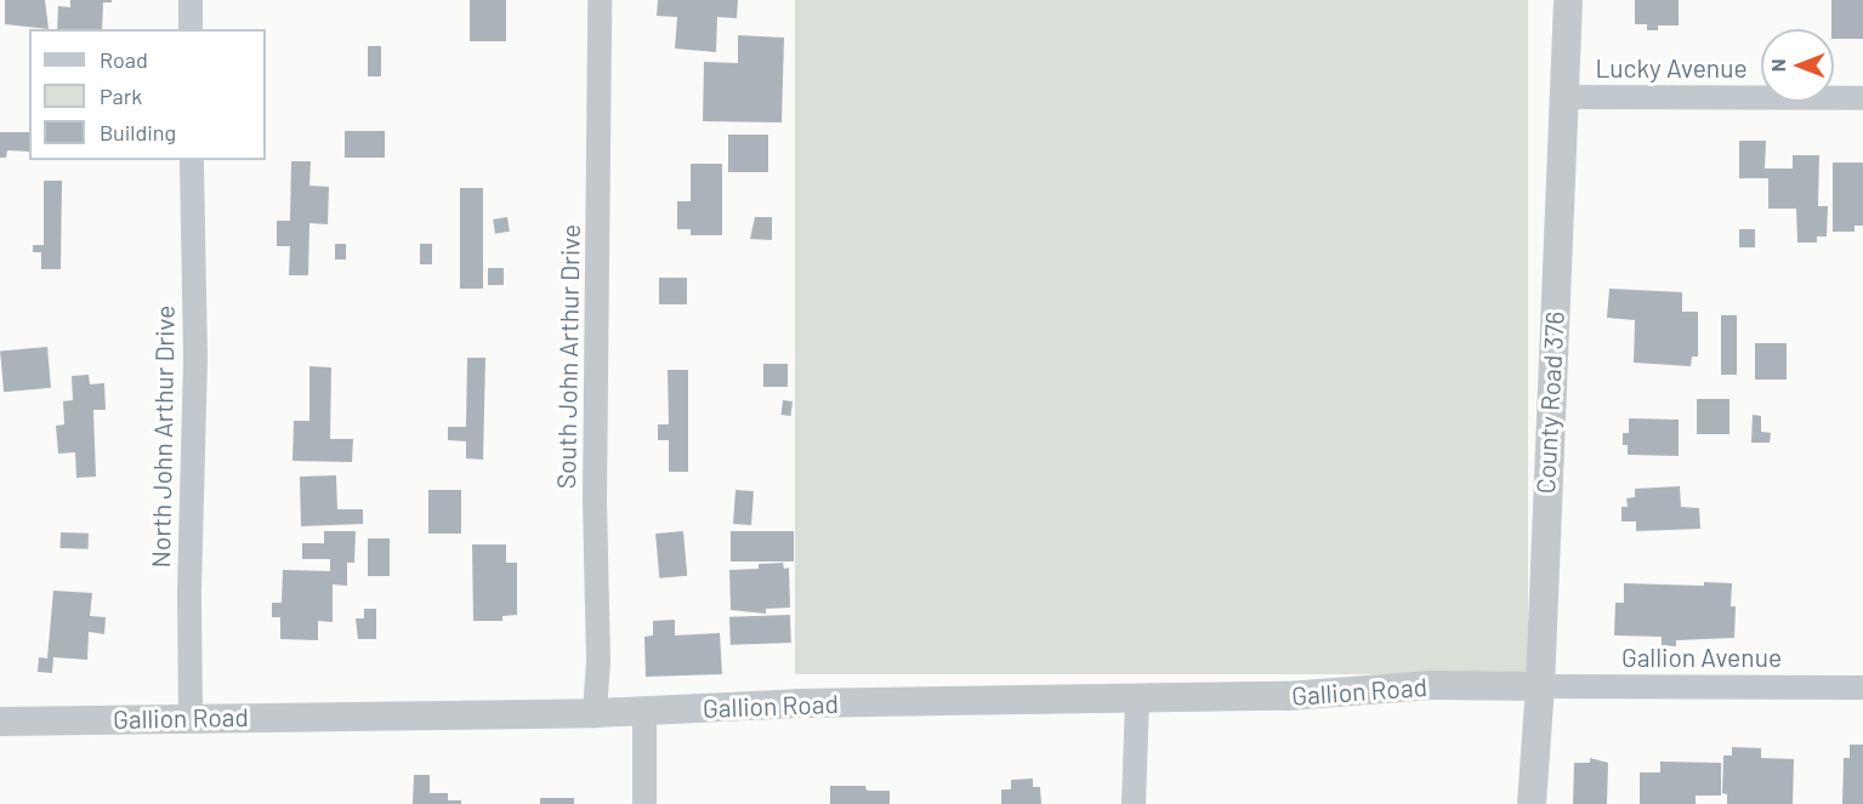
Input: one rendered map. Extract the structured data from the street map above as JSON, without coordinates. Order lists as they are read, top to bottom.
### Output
{
  "streets": {
    "street": [
      "Lucky Avenue",
      "South John Arthur Drive",
      "County Road 376",
      "North John Arthur Drive",
      "Gallion Avenue",
      "Gallion Road"
    ]
  },
  "crossings": [
    ["Lucky Avenue", "County Road 376"],
    ["South John Arthur Drive", "Gallion Road"],
    ["County Road 376", "Gallion Avenue"],
    ["County Road 376", "Gallion Road"],
    ["North John Arthur Drive", "Gallion Road"],
    ["Gallion Avenue", "Gallion Road"]
  ],
  "legend": ["Road", "Park", "Building"],
  "north": "left"
}
